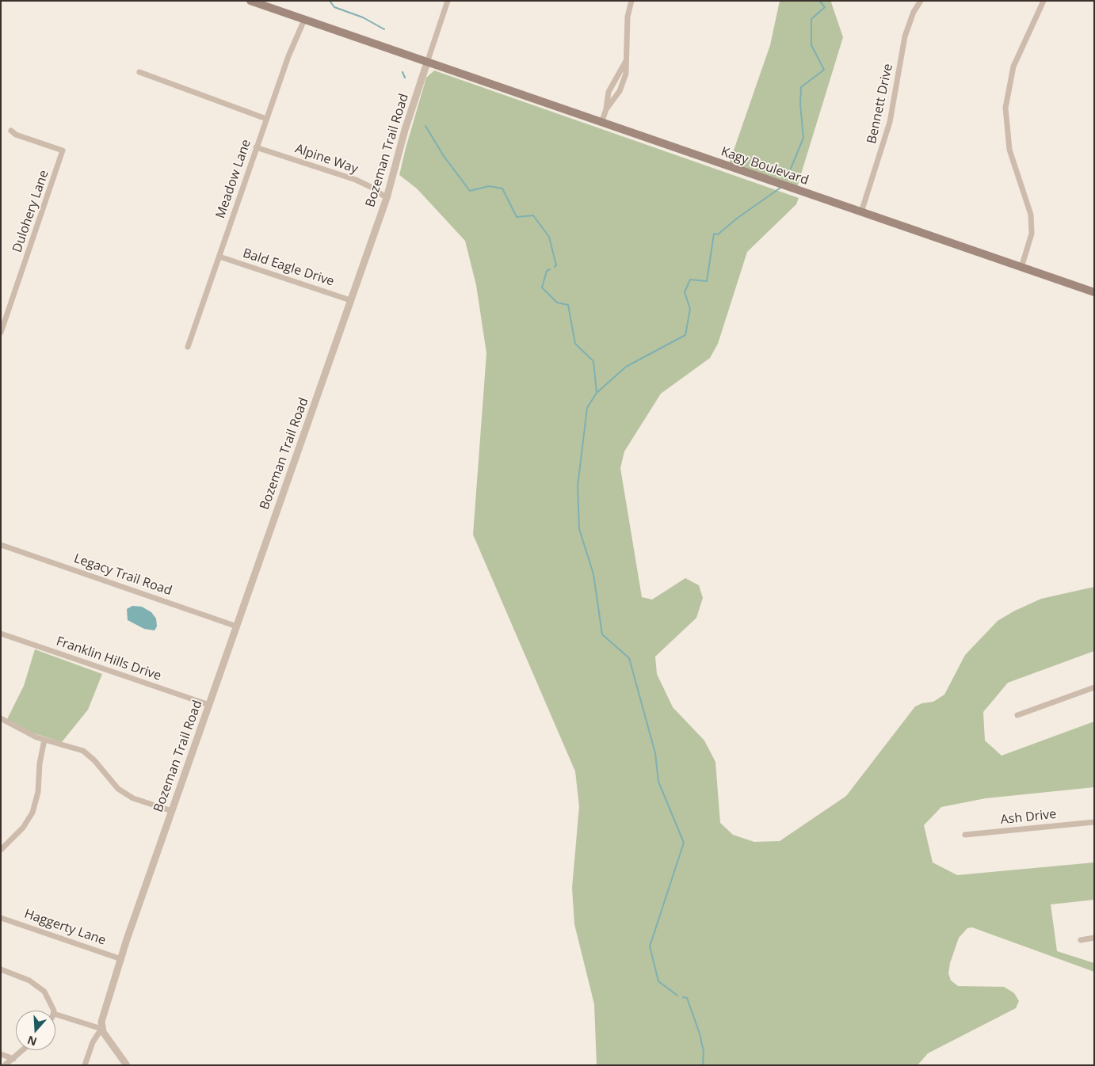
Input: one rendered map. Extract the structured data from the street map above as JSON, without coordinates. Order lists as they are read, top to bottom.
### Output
{
  "streets": {
    "main road": ["Kagy Boulevard"],
    "street": [
      "Bennett Drive",
      "Bozeman Trail Road",
      "Alpine Way",
      "Meadow Lane",
      "Dulohery Lane",
      "Bald Eagle Drive",
      "Legacy Trail Road",
      "Franklin Hills Drive",
      "Ash Drive",
      "Haggerty Lane"
    ]
  },
  "crossings": [
    ["Bennett Drive", "Kagy Boulevard"],
    ["Bozeman Trail Road", "Alpine Way"],
    ["Bozeman Trail Road", "Kagy Boulevard"],
    ["Bozeman Trail Road", "Bald Eagle Drive"],
    ["Bozeman Trail Road", "Legacy Trail Road"],
    ["Bozeman Trail Road", "Franklin Hills Drive"],
    ["Bozeman Trail Road", "Haggerty Lane"],
    ["Alpine Way", "Meadow Lane"],
    ["Meadow Lane", "Bald Eagle Drive"]
  ],
  "north": "bottom"
}
